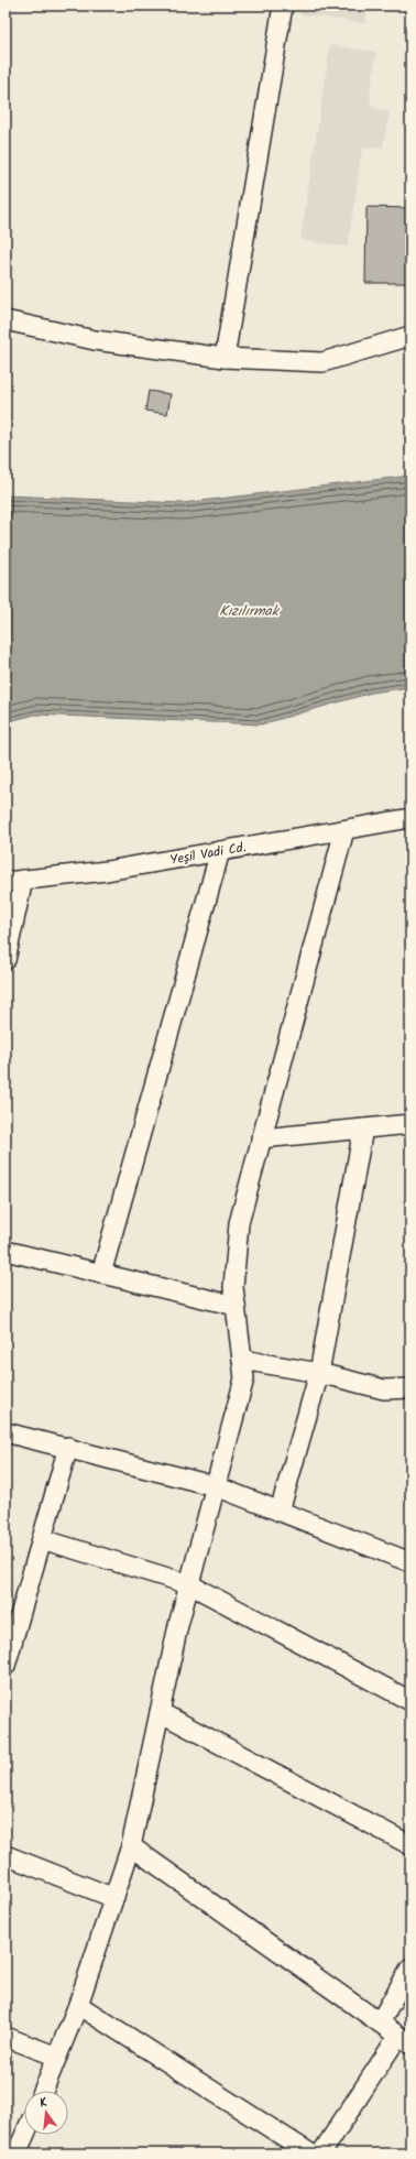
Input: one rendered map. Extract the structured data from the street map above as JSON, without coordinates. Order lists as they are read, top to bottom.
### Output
{
  "streets": {
    "street": ["Yeşil Vadi Cd."]
  },
  "water": ["Kızılırmak"],
  "north": "top"
}
